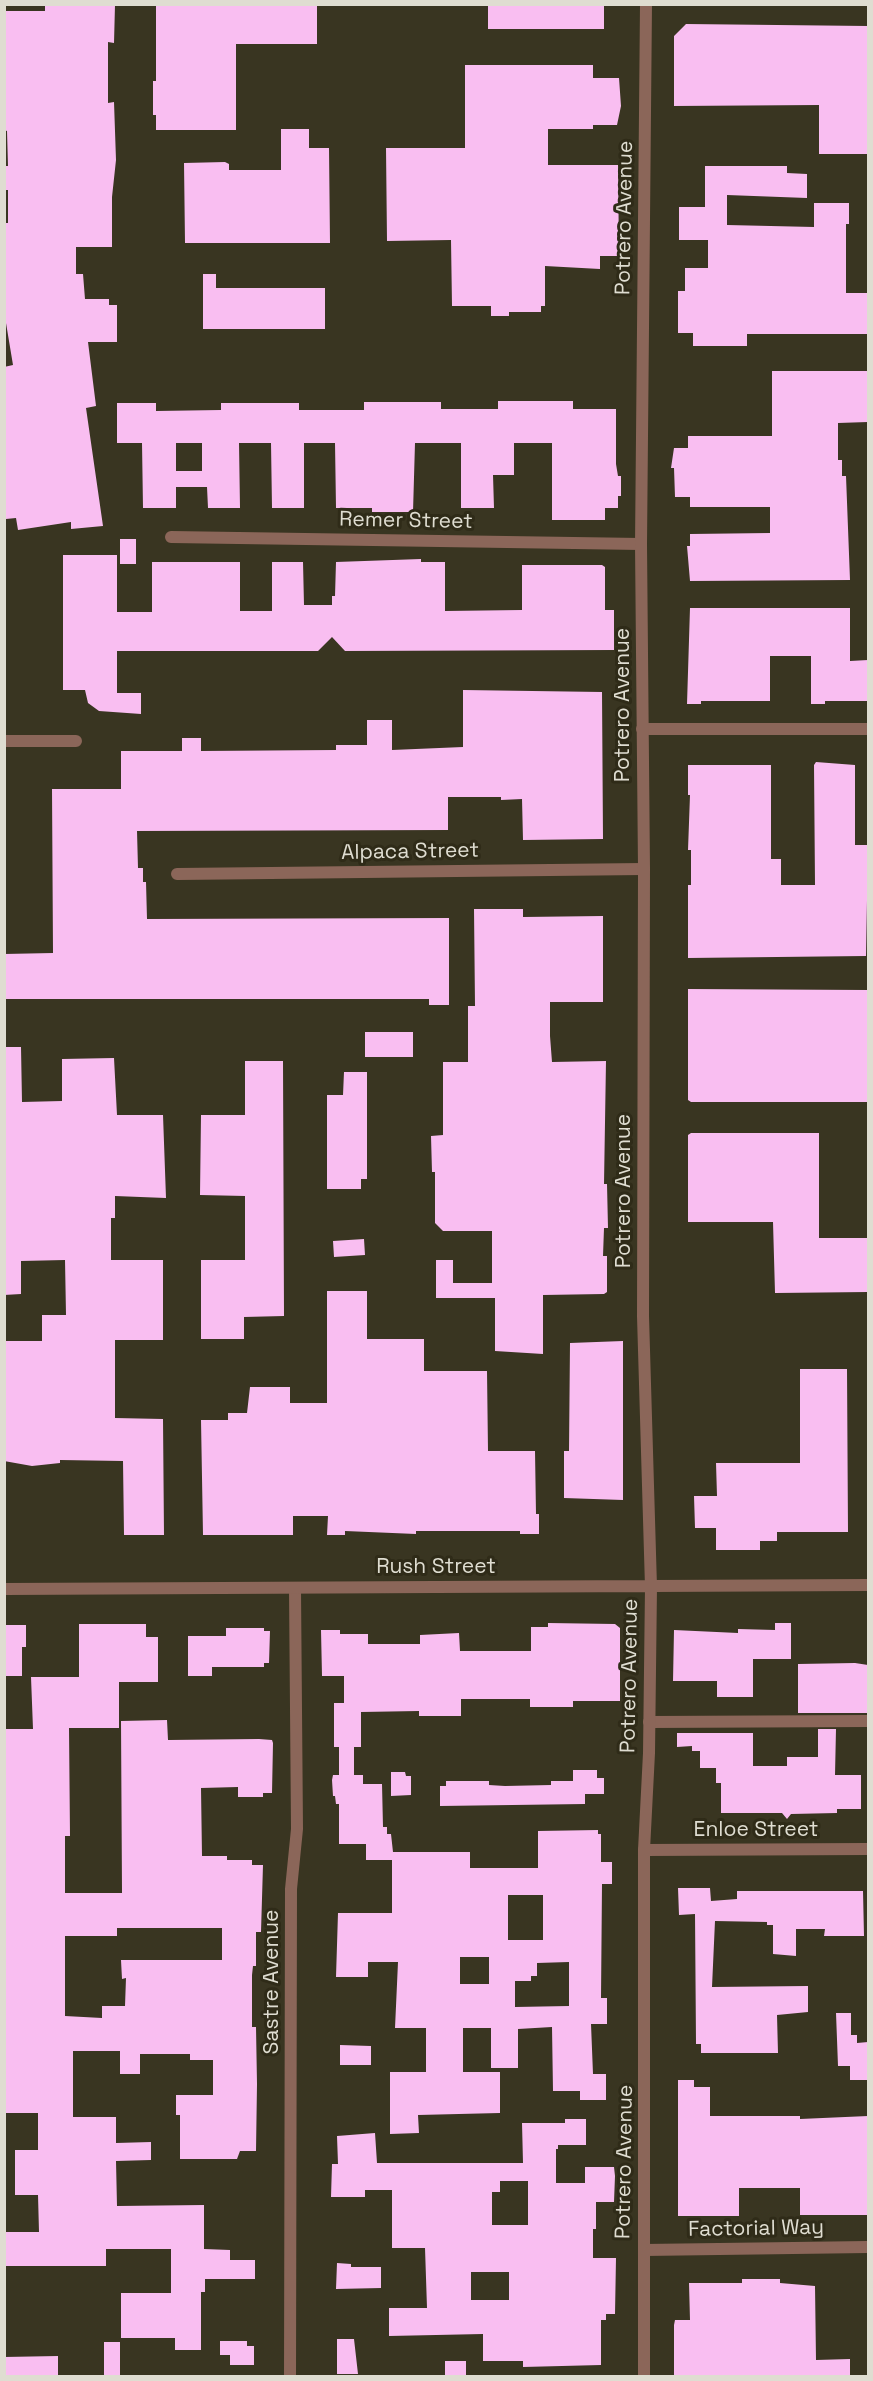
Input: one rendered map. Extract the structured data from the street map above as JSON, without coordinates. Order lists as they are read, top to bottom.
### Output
{
  "streets": {
    "street": [
      "Potrero Avenue",
      "Remer Street",
      "Alpaca Street",
      "Rush Street",
      "Enloe Street",
      "Sastre Avenue",
      "Factorial Way"
    ]
  },
  "crossings": [
    ["Potrero Avenue", "Remer Street"],
    ["Potrero Avenue", "Alpaca Street"],
    ["Potrero Avenue", "Rush Street"],
    ["Potrero Avenue", "Enloe Street"],
    ["Potrero Avenue", "Factorial Way"],
    ["Rush Street", "Sastre Avenue"]
  ]
}
